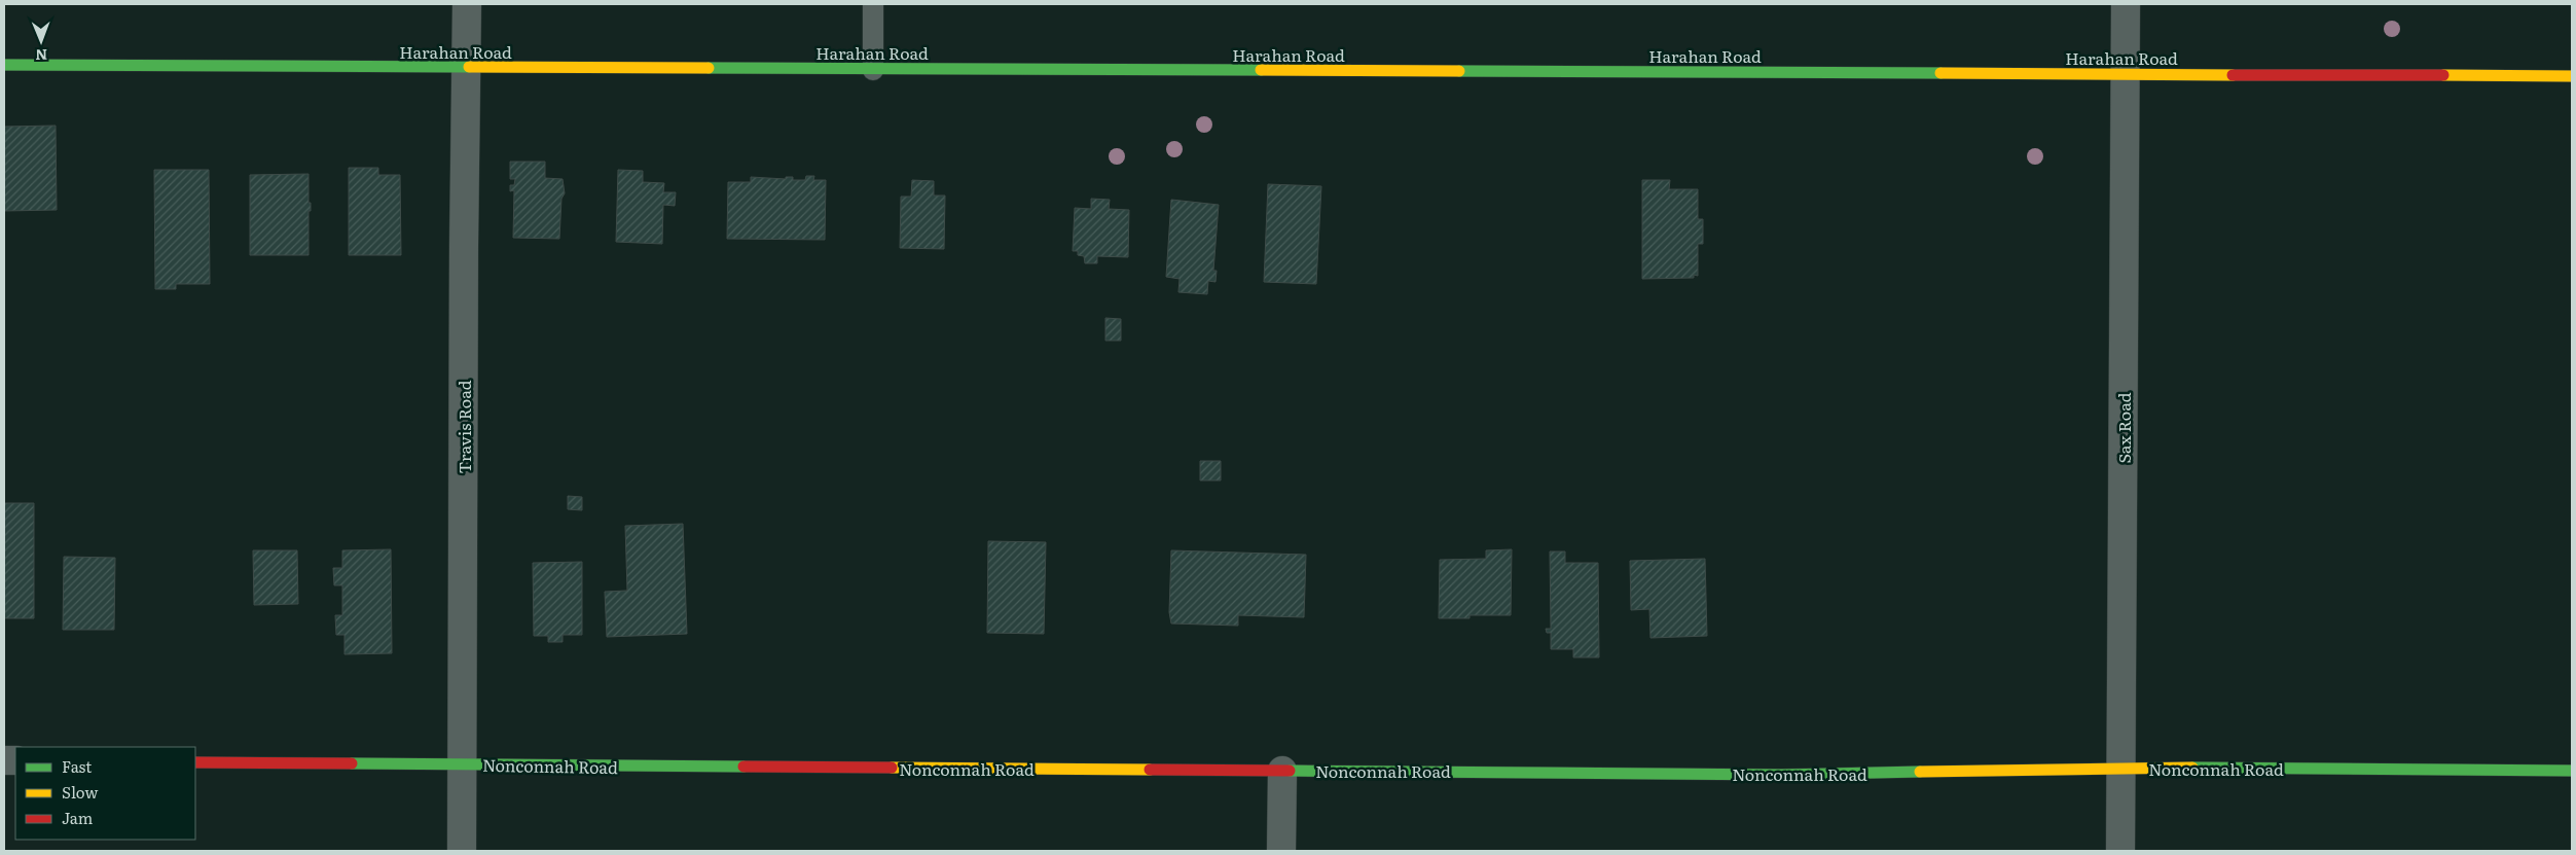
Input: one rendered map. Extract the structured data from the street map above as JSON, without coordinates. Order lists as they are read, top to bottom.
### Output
{
  "streets": {
    "street": [
      "Harahan Road",
      "Travis Road",
      "Sax Road",
      "Nonconnah Road"
    ]
  },
  "crossings": [
    ["Harahan Road", "Travis Road"],
    ["Harahan Road", "Sax Road"],
    ["Travis Road", "Nonconnah Road"],
    ["Sax Road", "Nonconnah Road"]
  ],
  "legend": ["Fast", "Slow", "Jam"],
  "north": "bottom"
}
